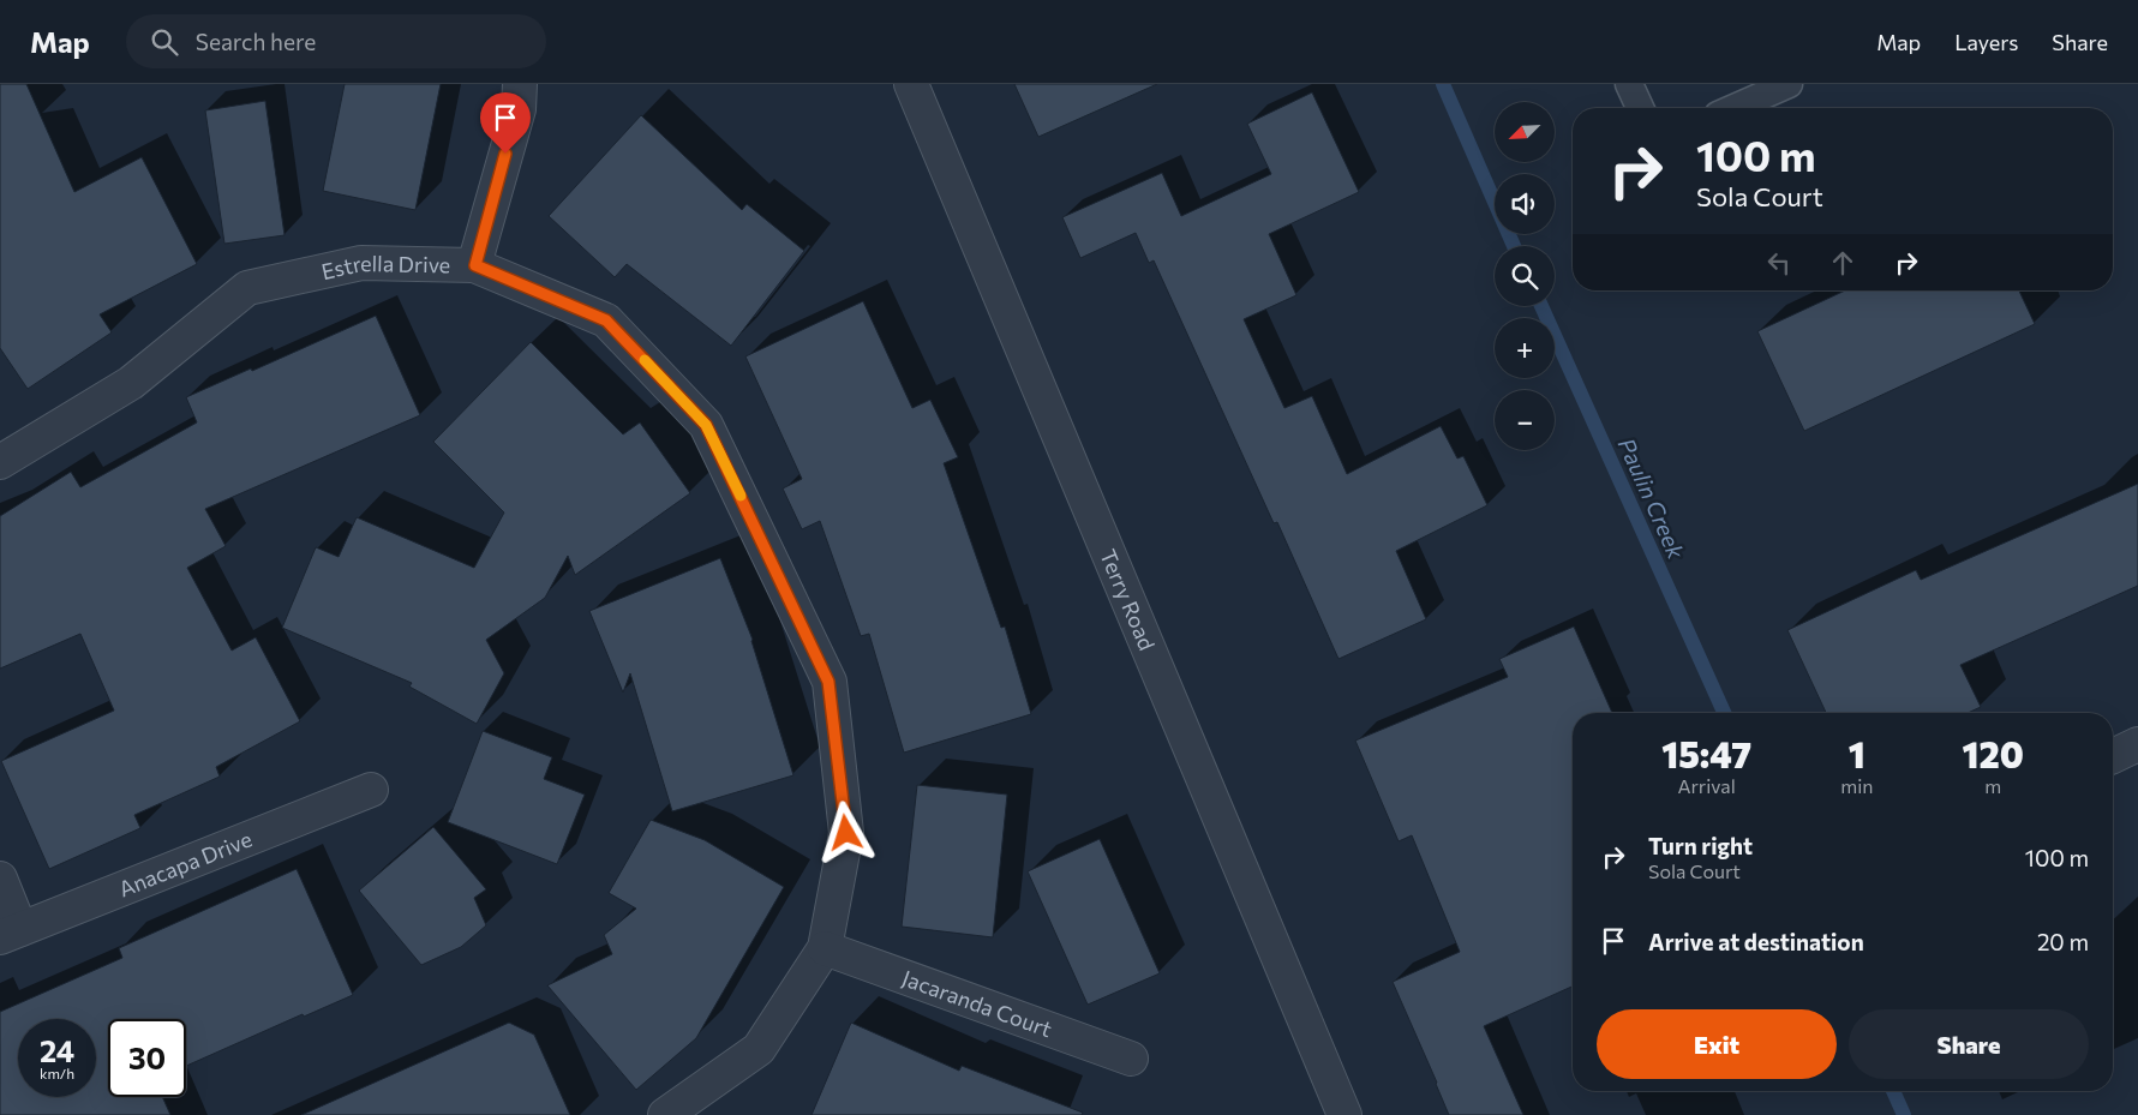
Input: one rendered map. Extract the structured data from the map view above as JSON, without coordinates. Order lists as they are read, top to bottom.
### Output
{
  "streets": {
    "street": [
      "Estrella Drive",
      "Terry Road",
      "Anacapa Drive",
      "Jacaranda Court"
    ]
  },
  "crossings": [
    ["Estrella Drive", "Jacaranda Court"]
  ],
  "water": ["Paulin Creek"],
  "north": "bottom left",
  "page": {
    "header": "Map",
    "search": "Search here",
    "nav": ["Map", "Layers", "Share"],
    "map_buttons": ["+", "−"],
    "turn": ["100 m", "Sola Court"],
    "eta": [
      "15:47",
      "Arrival",
      "1",
      "min",
      "120",
      "m"
    ],
    "list": [
      {
        "name": "Turn right",
        "note": "Sola Court",
        "value": "100 m"
      },
      {
        "name": "Arrive at destination",
        "value": "20 m"
      }
    ],
    "buttons": ["Exit", "Share"],
    "speed": "24 km/h",
    "limit": "30"
  }
}
